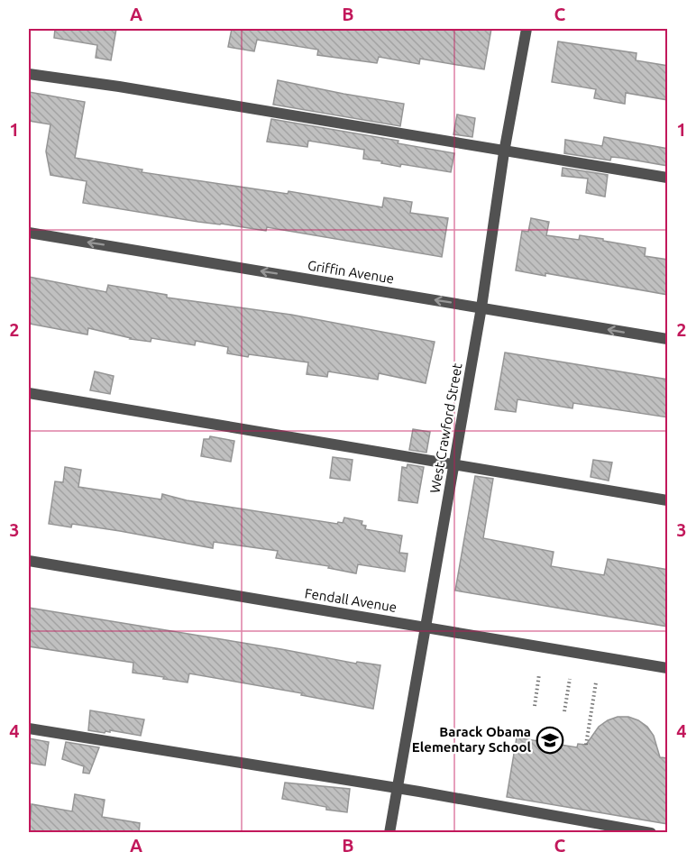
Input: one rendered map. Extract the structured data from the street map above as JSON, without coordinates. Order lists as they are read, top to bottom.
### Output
{
  "streets": {
    "street": ["Griffin Avenue", "West Crawford Street", "Fendall Avenue"]
  },
  "crossings": [
    ["Griffin Avenue", "West Crawford Street"],
    ["West Crawford Street", "Fendall Avenue"]
  ],
  "one_way": ["Griffin Avenue"],
  "places": {
    "school or university": ["Barack Obama Elementary School"]
  },
  "grid": {
    "columns": ["A", "B", "C"],
    "rows": [
      "1",
      "2",
      "3",
      "4"
    ]
  }
}
